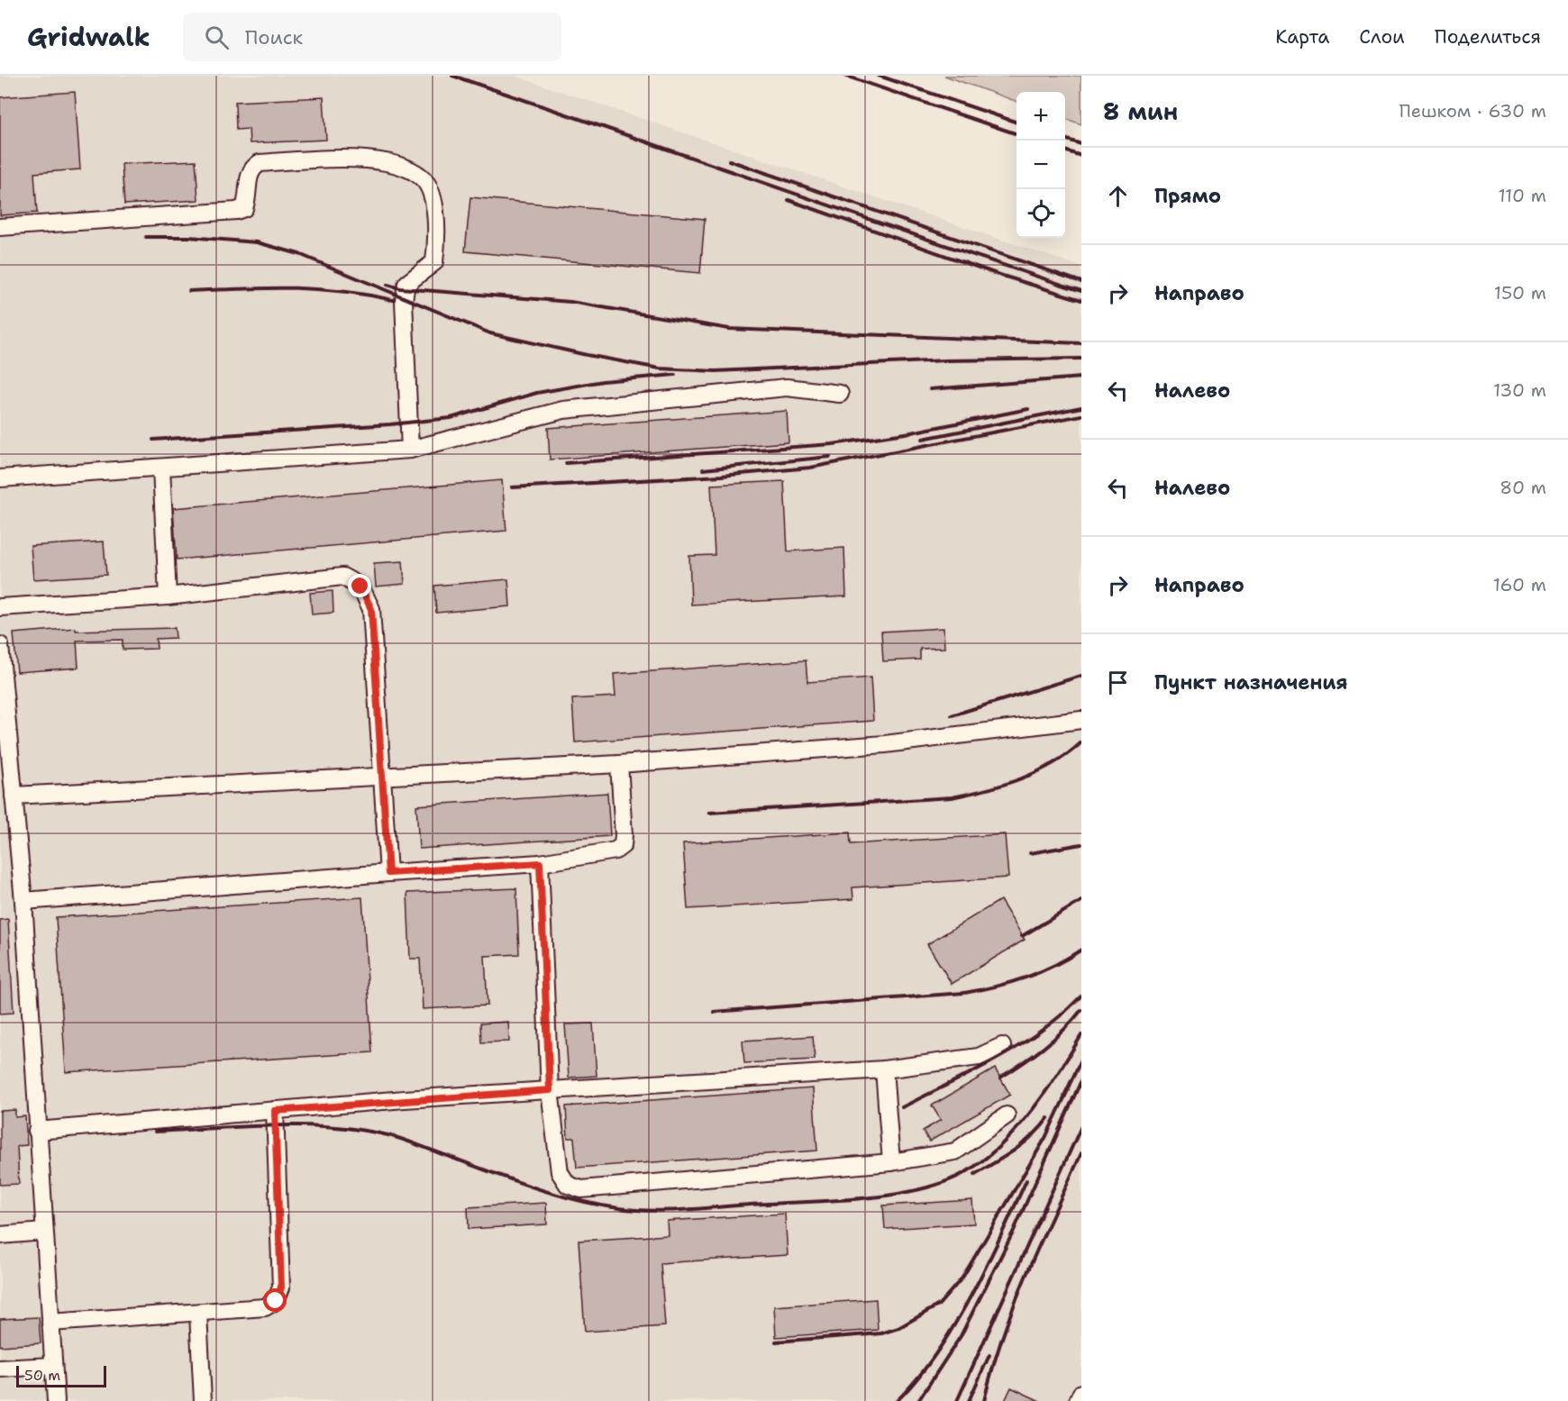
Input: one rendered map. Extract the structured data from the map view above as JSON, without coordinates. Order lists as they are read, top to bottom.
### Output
{
  "scale_bar": "50 m",
  "page": {
    "header": "Gridwalk",
    "search": "Поиск",
    "nav": ["Карта", "Слои", "Поделиться"],
    "heading": ["8 мин", "Пешком · 630 m"],
    "map_buttons": ["+", "−"],
    "list": [
      ["Прямо", "110 m"],
      ["Направо", "150 m"],
      ["Налево", "130 m"],
      ["Налево", "80 m"],
      ["Направо", "160 m"],
      "Пункт назначения"
    ],
    "scale": "50 m"
  }
}
